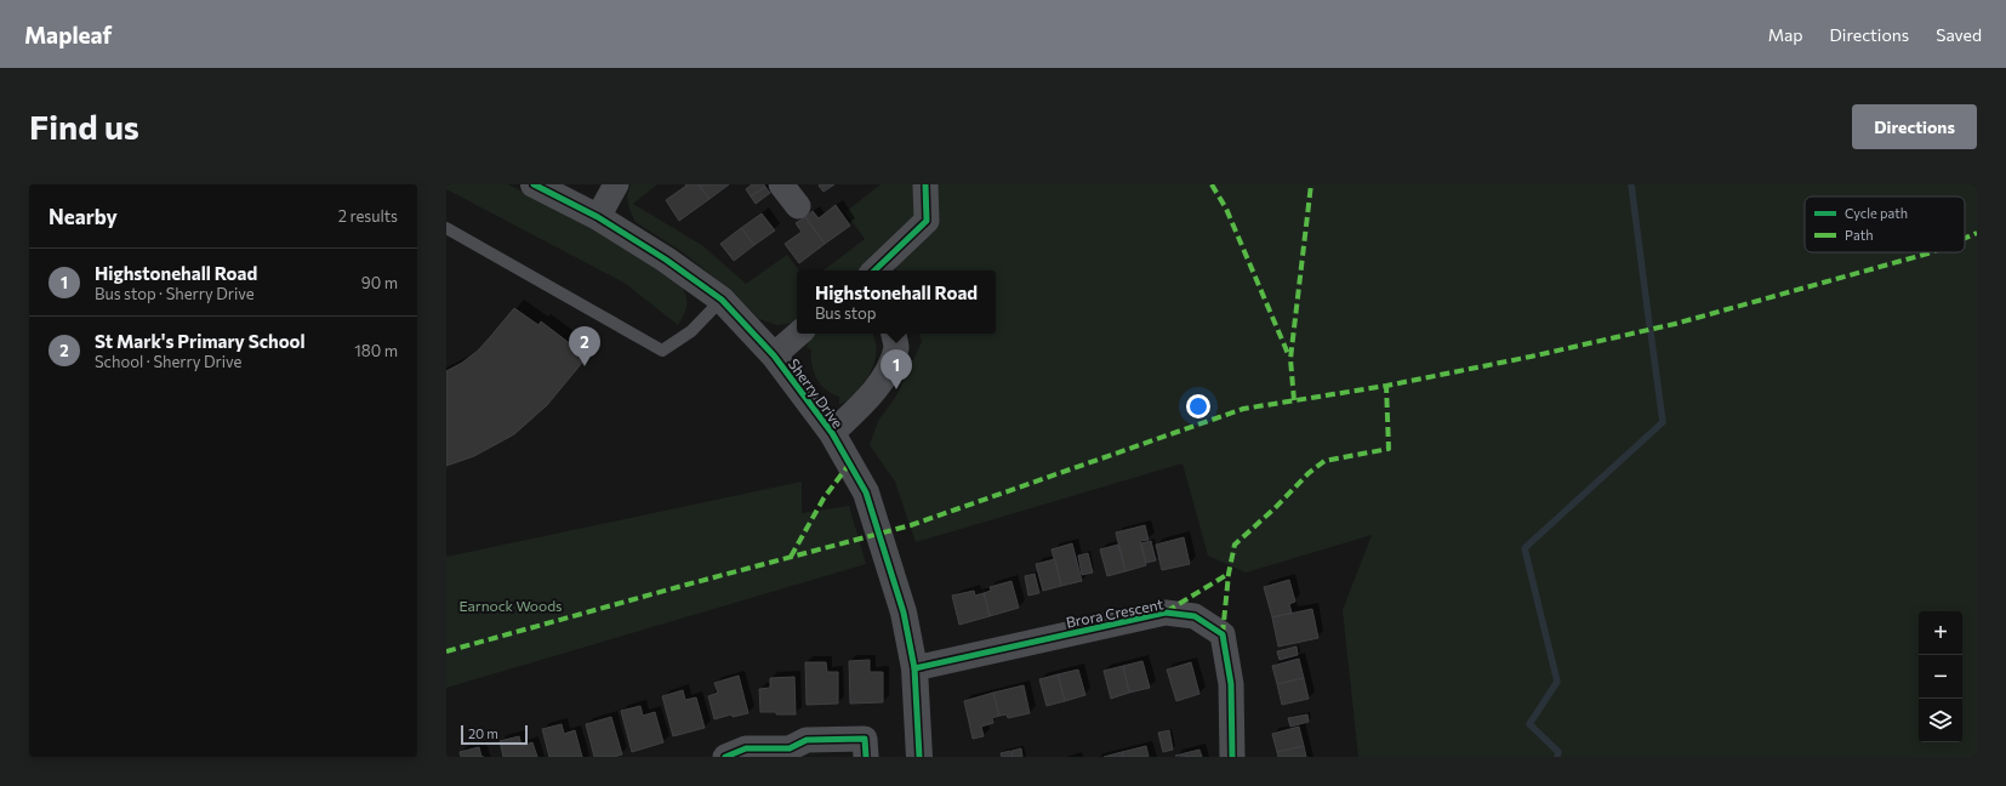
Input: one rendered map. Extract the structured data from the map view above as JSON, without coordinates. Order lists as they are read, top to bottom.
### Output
{
  "streets": {
    "street": ["Sherry Drive", "Brora Crescent"]
  },
  "crossings": [
    ["Sherry Drive", "Brora Crescent"]
  ],
  "parks": ["Earnock Woods"],
  "legend": ["Cycle path", "Path"],
  "scale_bar": "20 m",
  "page": {
    "header": "Mapleaf",
    "nav": ["Map", "Directions", "Saved"],
    "buttons": "Directions",
    "title": "Find us",
    "heading": ["Nearby", "2 results"],
    "list": [
      {
        "mark": "1",
        "name": "Highstonehall Road",
        "note": "Bus stop · Sherry Drive",
        "value": "90 m"
      },
      {
        "mark": "2",
        "name": "St Mark's Primary School",
        "note": "School · Sherry Drive",
        "value": "180 m"
      }
    ],
    "popup": ["Highstonehall Road", "Bus stop"],
    "pins": ["2", "1"],
    "map_buttons": ["+", "−"],
    "scale": "20 m"
  }
}
